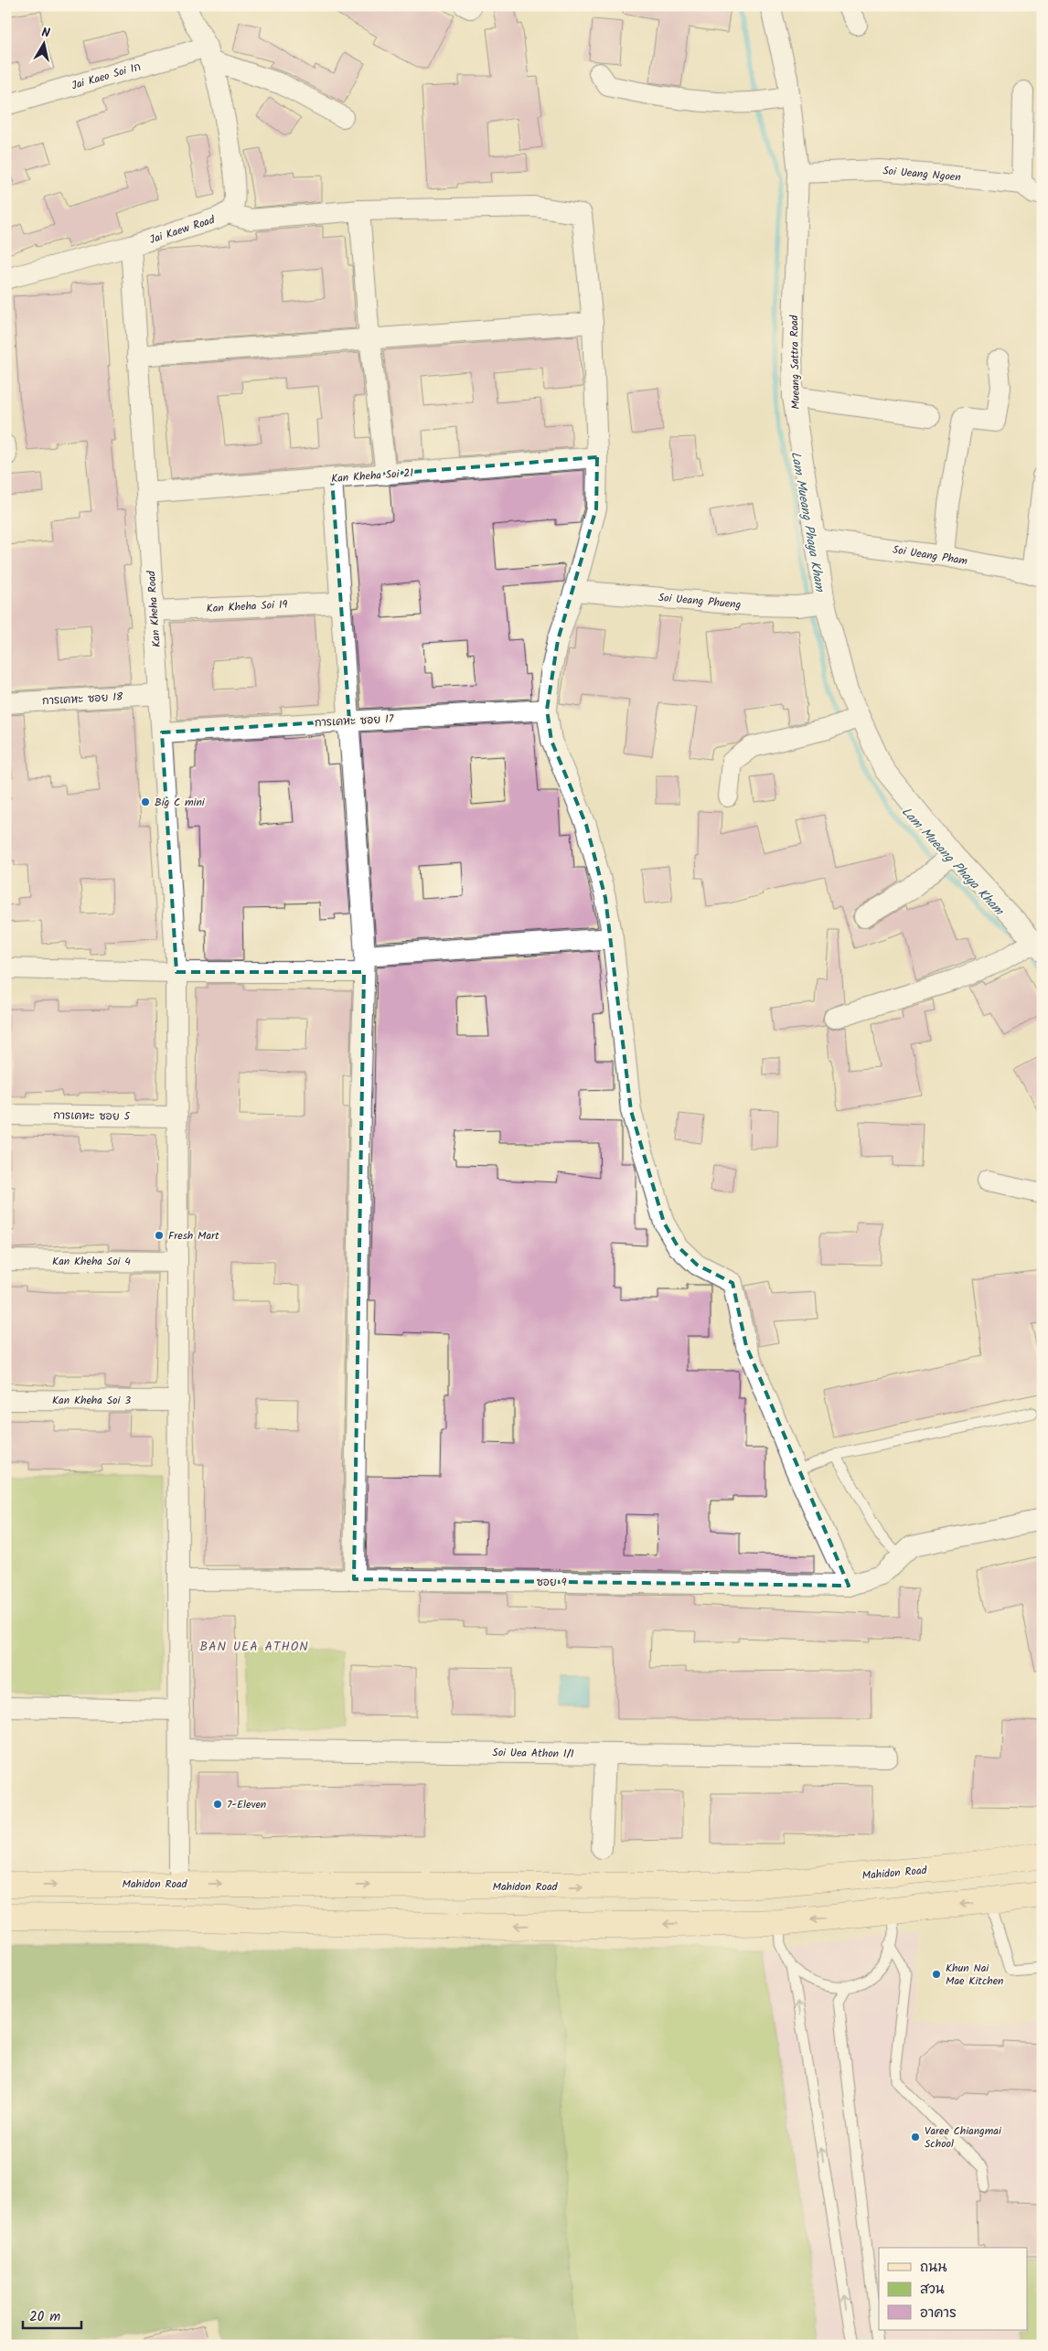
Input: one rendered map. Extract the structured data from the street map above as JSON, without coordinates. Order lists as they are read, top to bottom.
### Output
{
  "streets": {
    "main road": ["Mahidon Road"],
    "street": [
      "Jai Kaeo Soi 1ก",
      "Soi Ueang Ngoen",
      "Jai Kaew Road",
      "Mueang Sattra Road",
      "Kan Kheha Soi 21",
      "Soi Ueang Pham",
      "Soi Ueang Phueng",
      "Kan Kheha Soi 19",
      "Kan Kheha Road",
      "การเคหะ ซอย 18",
      "การเคหะ ซอย 17",
      "การเคหะ ซอย 5",
      "Kan Kheha Soi 4",
      "Kan Kheha Soi 3",
      "ซอย 9",
      "Soi Uea Athon 1/1"
    ]
  },
  "crossings": [
    ["Jai Kaeo Soi 1ก", "Jai Kaew Road"],
    ["Soi Ueang Ngoen", "Mueang Sattra Road"],
    ["Jai Kaew Road", "Kan Kheha Road"],
    ["Mueang Sattra Road", "Soi Ueang Pham"],
    ["Mueang Sattra Road", "Soi Ueang Phueng"],
    ["Kan Kheha Soi 21", "Kan Kheha Road"],
    ["Kan Kheha Soi 19", "Kan Kheha Road"],
    ["Kan Kheha Road", "การเคหะ ซอย 18"],
    ["Kan Kheha Road", "การเคหะ ซอย 17"],
    ["Kan Kheha Road", "การเคหะ ซอย 5"],
    ["Kan Kheha Road", "Kan Kheha Soi 4"],
    ["Kan Kheha Road", "Kan Kheha Soi 3"],
    ["Kan Kheha Road", "ซอย 9"],
    ["Kan Kheha Road", "Soi Uea Athon 1/1"],
    ["Kan Kheha Road", "Mahidon Road"]
  ],
  "districts": ["BAN UEA ATHON"],
  "water": ["Lam Mueang Phaya Kham"],
  "places": [
    "Big C mini",
    "Fresh Mart",
    "7-Eleven",
    "Khun Nai Mae Kitchen",
    "Varee Chiangmai School"
  ],
  "legend": ["ถนน", "สวน", "อาคาร"],
  "scale_bar": "20 m",
  "north": "top"
}
